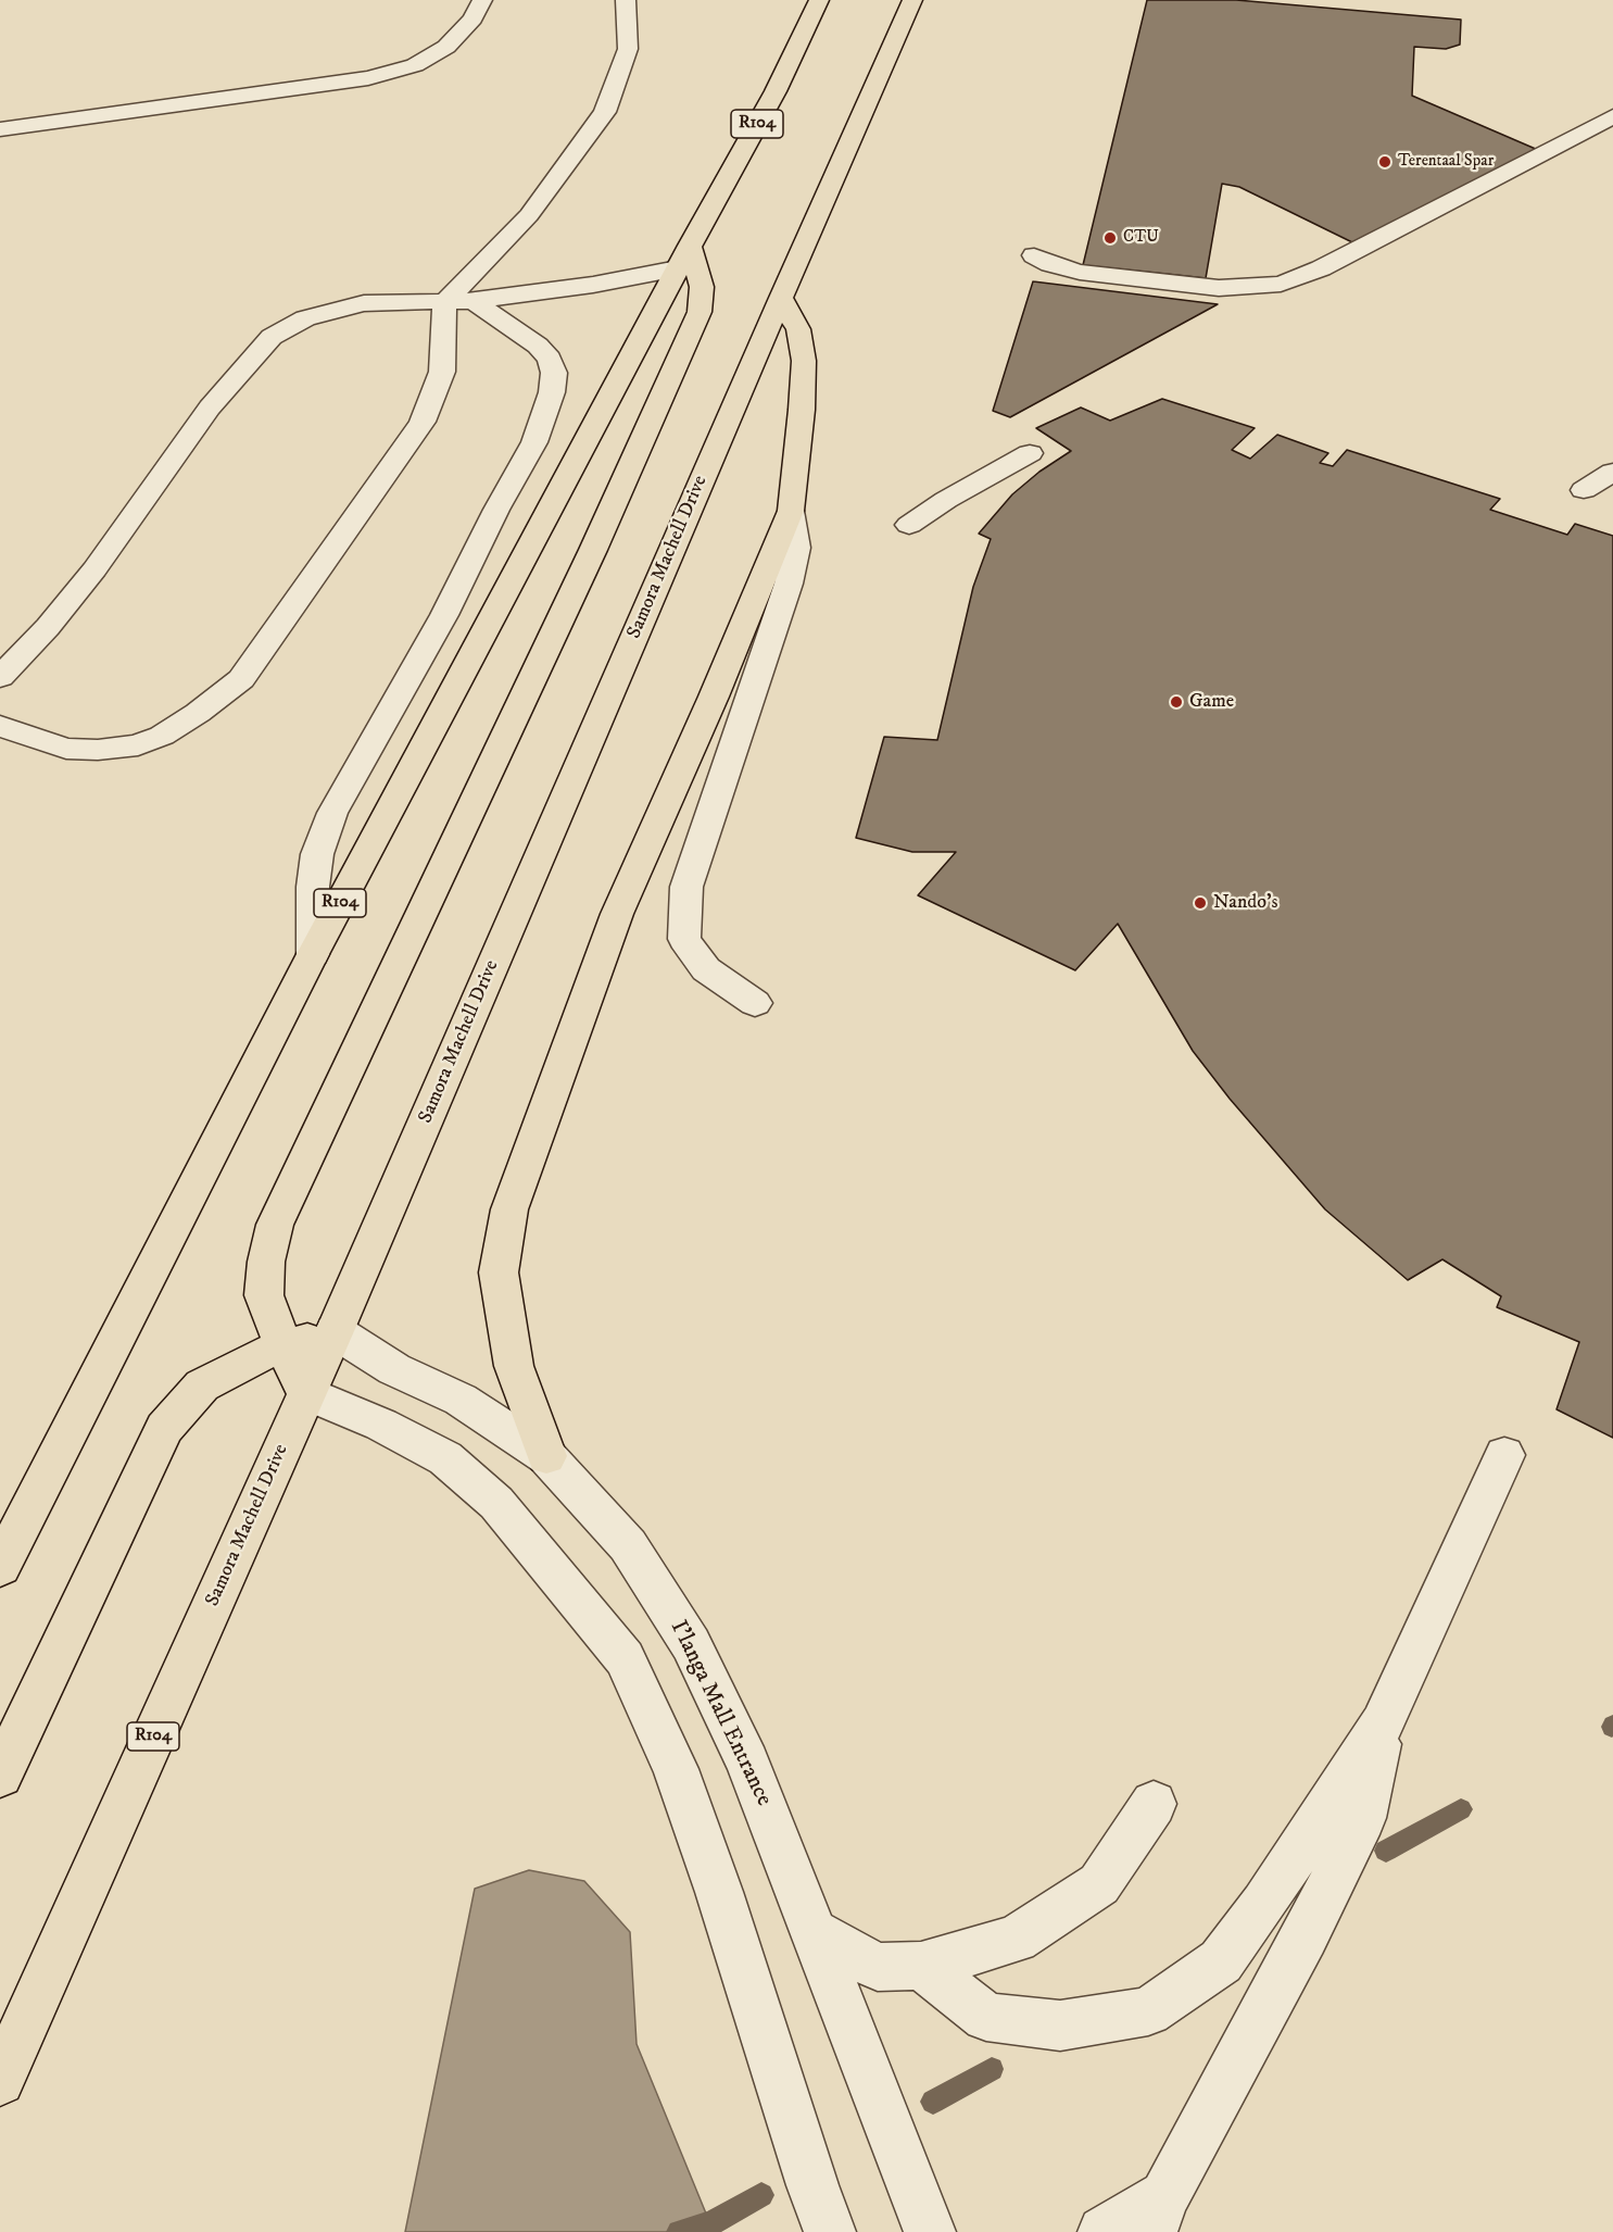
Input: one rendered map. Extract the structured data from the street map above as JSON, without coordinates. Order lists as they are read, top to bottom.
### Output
{
  "streets": {
    "main road": ["R104", "Samora Machell Drive"],
    "street": ["I'langa Mall Entrance"]
  },
  "crossings": [
    ["Samora Machell Drive", "I'langa Mall Entrance"]
  ],
  "places": [
    "Terentaal Spar",
    "CTU",
    "Game",
    "Nando's"
  ]
}
